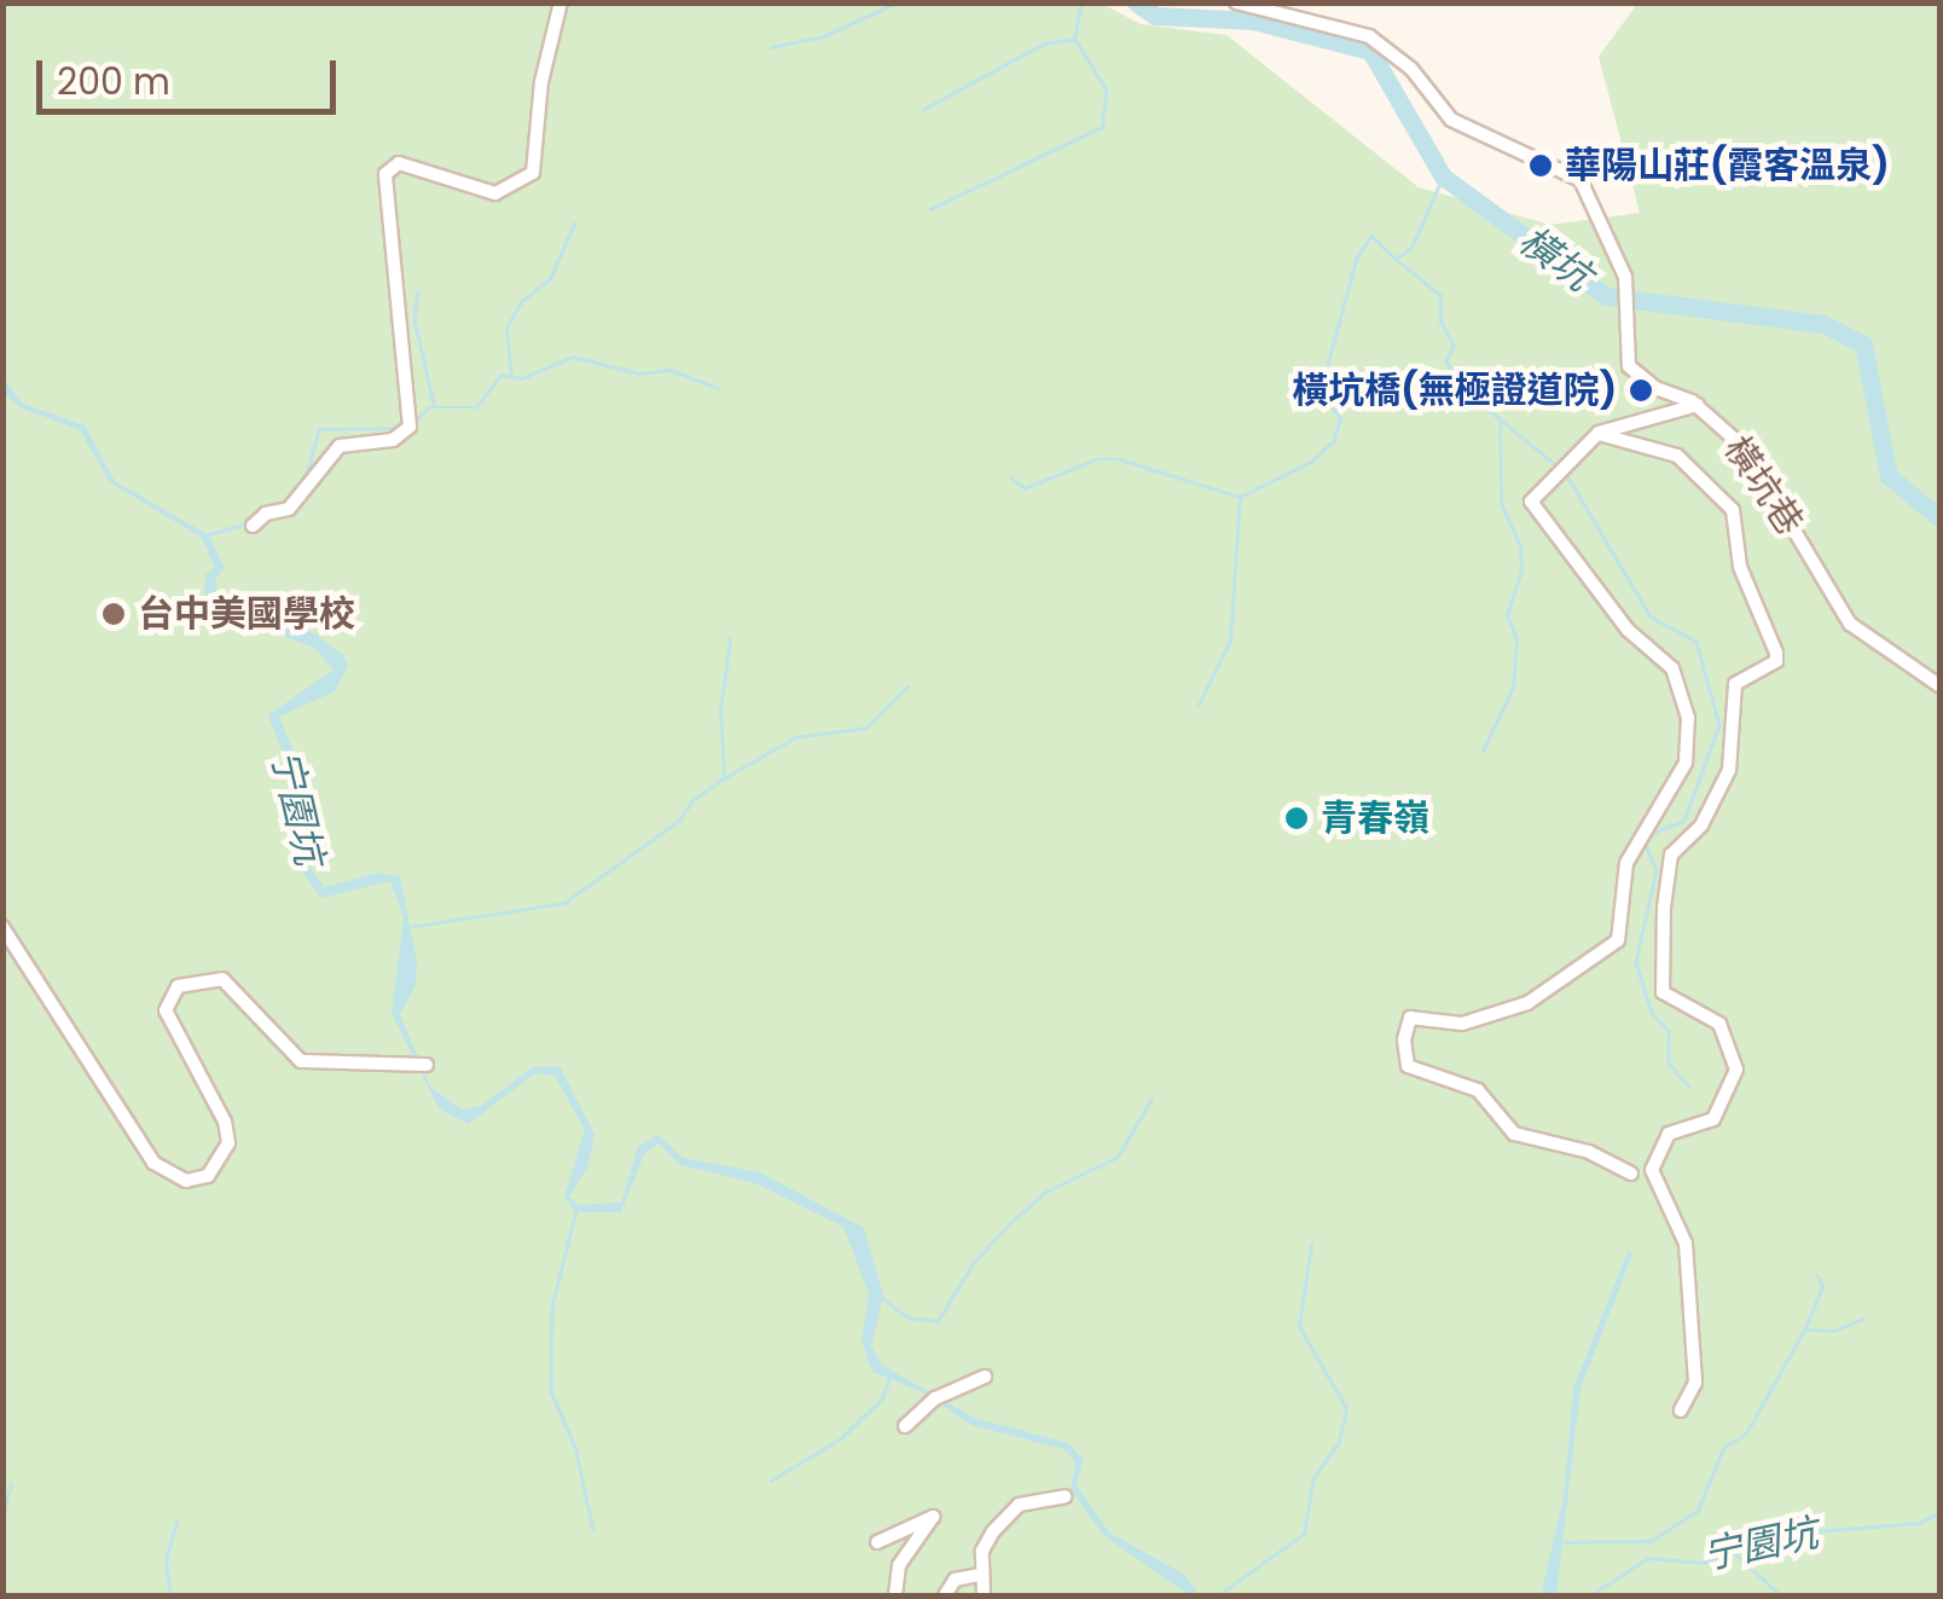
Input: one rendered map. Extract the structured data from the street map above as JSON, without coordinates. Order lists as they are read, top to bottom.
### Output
{
  "streets": {
    "street": ["橫坑巷"]
  },
  "water": ["橫坑", "宁園坑"],
  "places": [
    "華陽山莊(霞客溫泉)",
    "橫坑橋(無極證道院)",
    "台中美國學校",
    "青春嶺"
  ],
  "scale_bar": "200 m"
}
